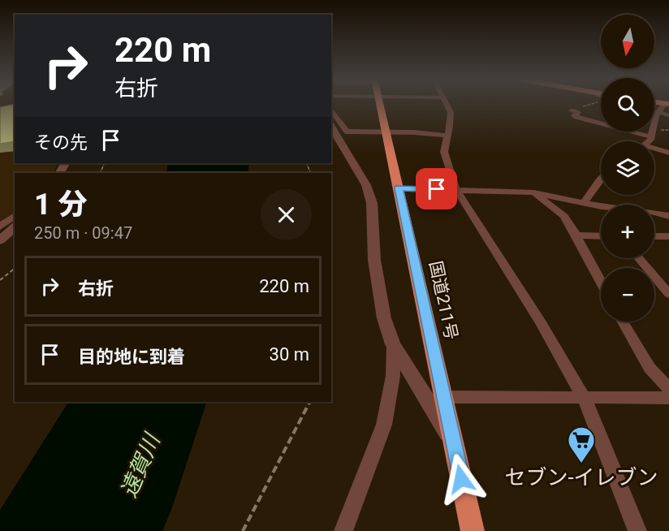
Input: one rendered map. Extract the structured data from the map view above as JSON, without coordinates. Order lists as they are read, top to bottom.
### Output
{
  "streets": {
    "highway": ["国道211号"]
  },
  "water": ["遠賀川"],
  "places": {
    "supermarket": ["セブン-イレブン"]
  },
  "north": "bottom",
  "page": {
    "map_buttons": ["+", "−"],
    "turn": ["220 m", "右折"],
    "then": "その先",
    "heading": ["1 分", "250 m · 09:47"],
    "list": [
      {
        "name": "右折",
        "value": "220 m"
      },
      {
        "name": "目的地に到着",
        "value": "30 m"
      }
    ]
  }
}
